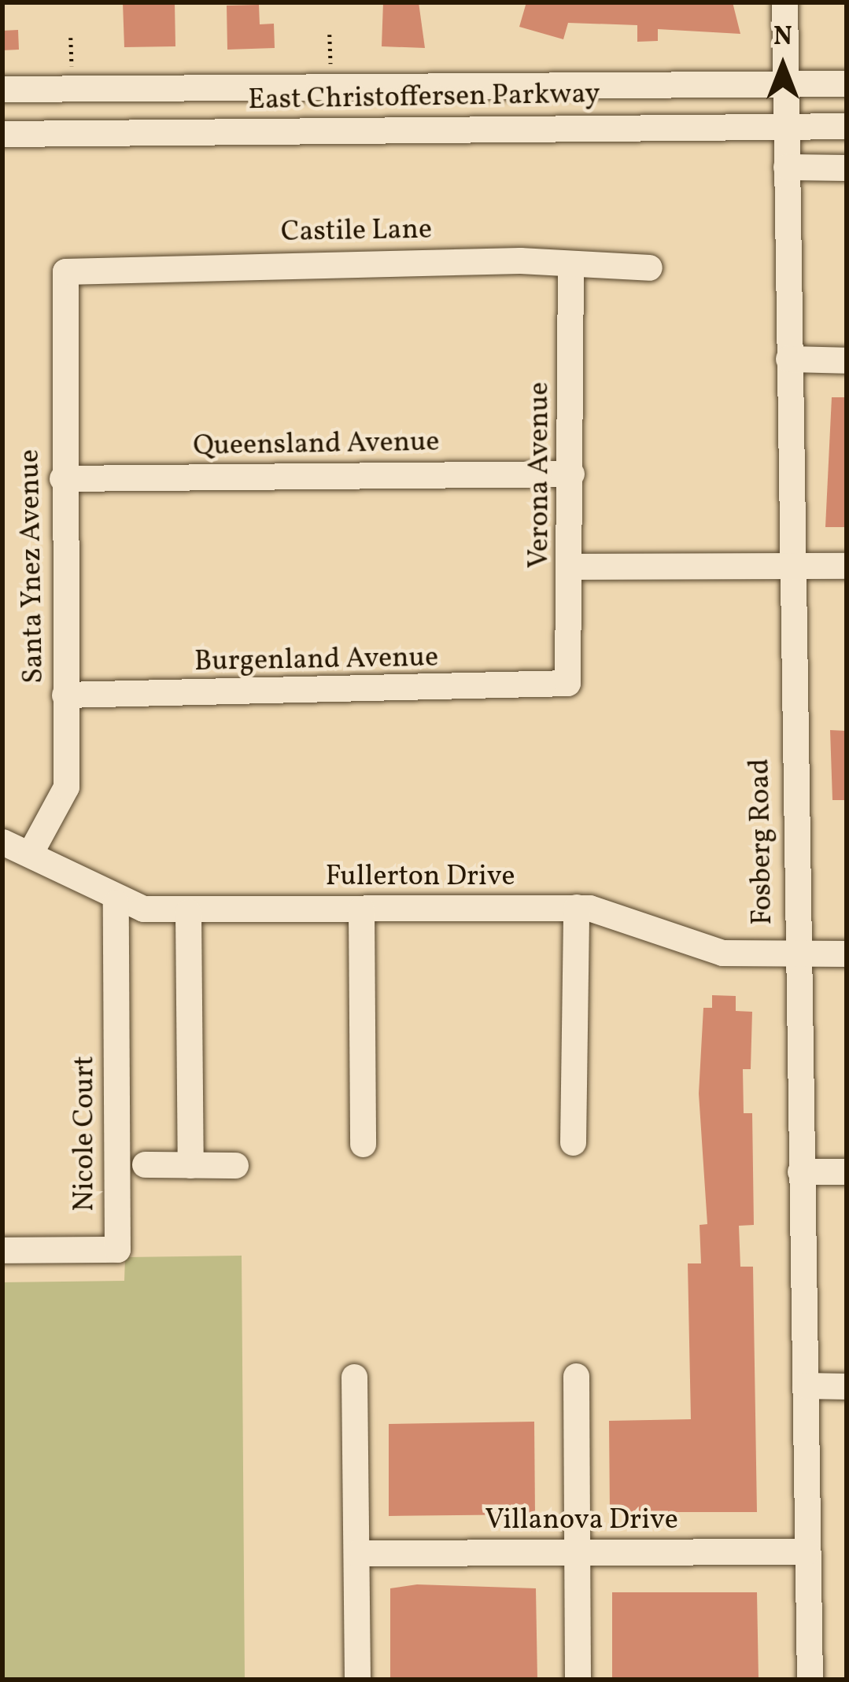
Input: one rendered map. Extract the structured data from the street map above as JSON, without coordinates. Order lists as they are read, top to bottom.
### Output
{
  "streets": {
    "street": [
      "East Christoffersen Parkway",
      "Castile Lane",
      "Queensland Avenue",
      "Verona Avenue",
      "Santa Ynez Avenue",
      "Burgenland Avenue",
      "Fosberg Road",
      "Fullerton Drive",
      "Nicole Court",
      "Villanova Drive"
    ]
  },
  "crossings": [
    ["East Christoffersen Parkway", "Fosberg Road"],
    ["Castile Lane", "Verona Avenue"],
    ["Castile Lane", "Santa Ynez Avenue"],
    ["Queensland Avenue", "Verona Avenue"],
    ["Queensland Avenue", "Santa Ynez Avenue"],
    ["Verona Avenue", "Burgenland Avenue"],
    ["Santa Ynez Avenue", "Burgenland Avenue"],
    ["Santa Ynez Avenue", "Fullerton Drive"],
    ["Fosberg Road", "Fullerton Drive"],
    ["Fosberg Road", "Villanova Drive"],
    ["Fullerton Drive", "Nicole Court"]
  ],
  "north": "top"
}
